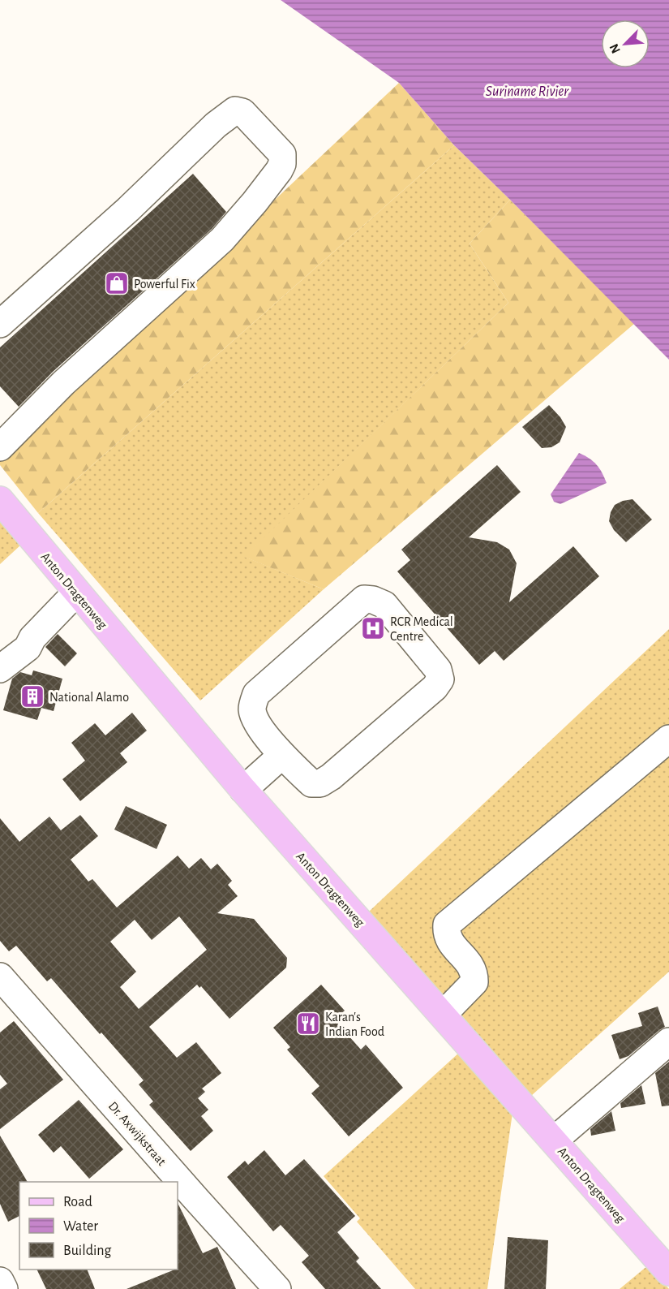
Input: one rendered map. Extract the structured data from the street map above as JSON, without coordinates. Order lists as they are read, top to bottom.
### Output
{
  "streets": {
    "main road": ["Anton Dragtenweg"],
    "street": ["Dr. Axwijkstraat"]
  },
  "water": ["Suriname Rivier"],
  "places": {
    "shop": ["Powerful Fix"],
    "hospital": ["RCR Medical Centre"],
    "building": ["National Alamo"],
    "restaurant": ["Karan's Indian Food"]
  },
  "legend": ["Road", "Water", "Building"],
  "north": "bottom left"
}
